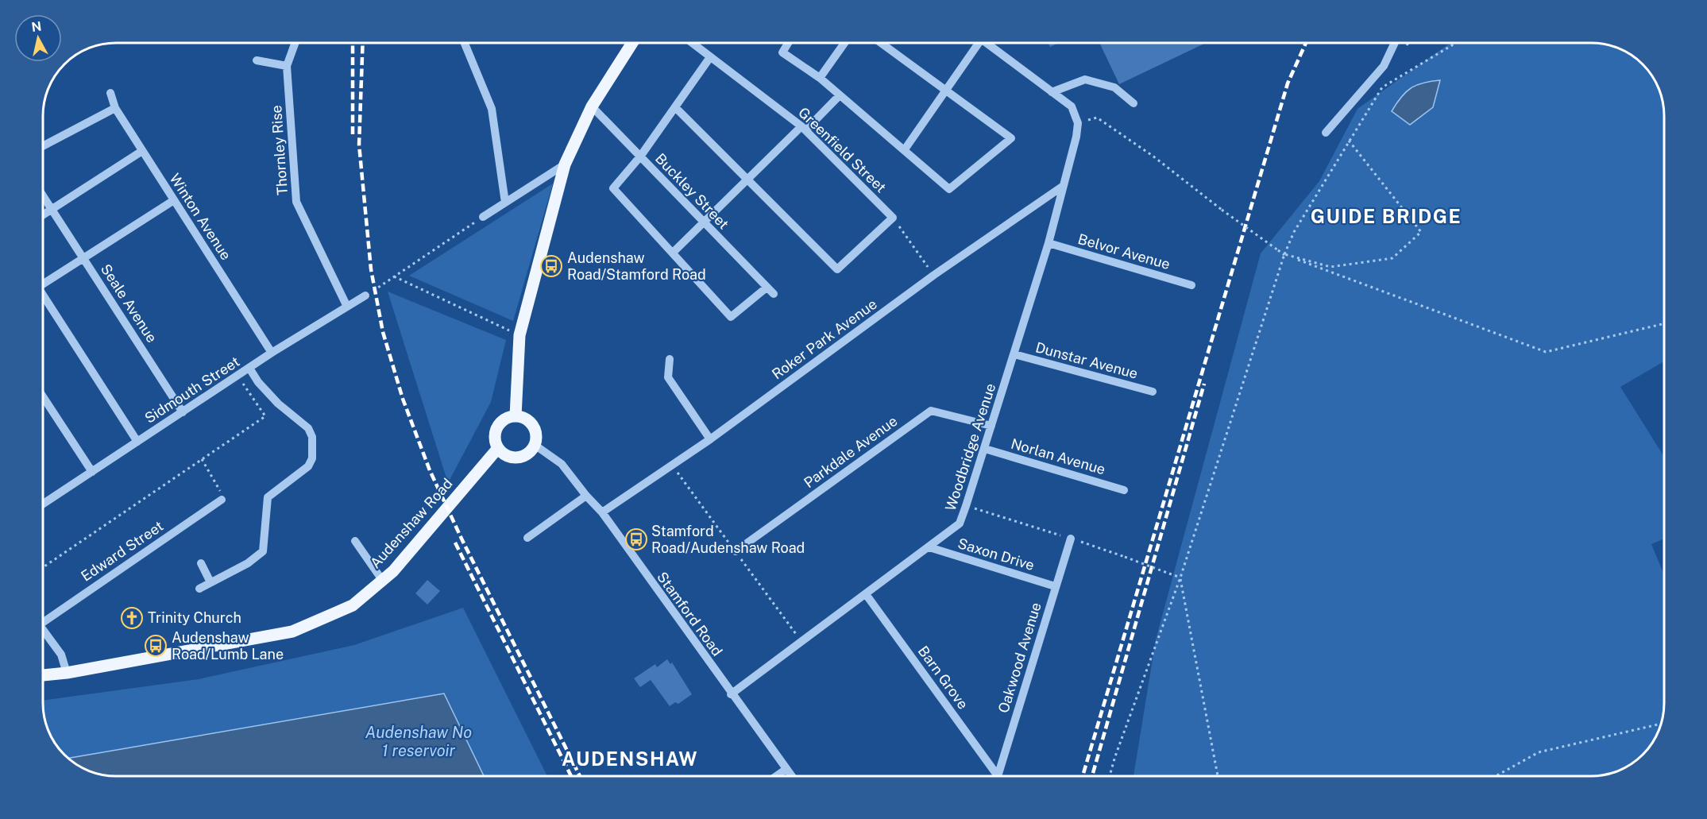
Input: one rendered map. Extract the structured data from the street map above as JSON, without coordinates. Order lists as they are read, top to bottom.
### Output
{
  "streets": {
    "main road": ["Audenshaw Road"],
    "street": [
      "Thornley Rise",
      "Greenfield Street",
      "Buckley Street",
      "Winton Avenue",
      "Belvor Avenue",
      "Seale Avenue",
      "Roker Park Avenue",
      "Dunstar Avenue",
      "Sidmouth Street",
      "Woodbridge Avenue",
      "Parkdale Avenue",
      "Norlan Avenue",
      "Edward Street",
      "Saxon Drive",
      "Stamford Road",
      "Oakwood Avenue",
      "Barn Grove"
    ]
  },
  "crossings": [
    ["Thornley Rise", "Sidmouth Street"],
    ["Winton Avenue", "Sidmouth Street"],
    ["Belvor Avenue", "Woodbridge Avenue"],
    ["Seale Avenue", "Sidmouth Street"],
    ["Roker Park Avenue", "Woodbridge Avenue"],
    ["Roker Park Avenue", "Stamford Road"],
    ["Dunstar Avenue", "Woodbridge Avenue"],
    ["Woodbridge Avenue", "Parkdale Avenue"],
    ["Woodbridge Avenue", "Norlan Avenue"],
    ["Woodbridge Avenue", "Saxon Drive"],
    ["Woodbridge Avenue", "Stamford Road"],
    ["Woodbridge Avenue", "Barn Grove"],
    ["Audenshaw Road", "Stamford Road"],
    ["Saxon Drive", "Oakwood Avenue"]
  ],
  "districts": ["GUIDE BRIDGE", "AUDENSHAW"],
  "water": ["Audenshaw No 1 reservoir"],
  "places": {
    "bus stop": ["Audenshaw Road/Stamford Road", "Stamford Road/Audenshaw Road", "Audenshaw Road/Lumb Lane"],
    "church": ["Trinity Church"]
  },
  "north": "top"
}
